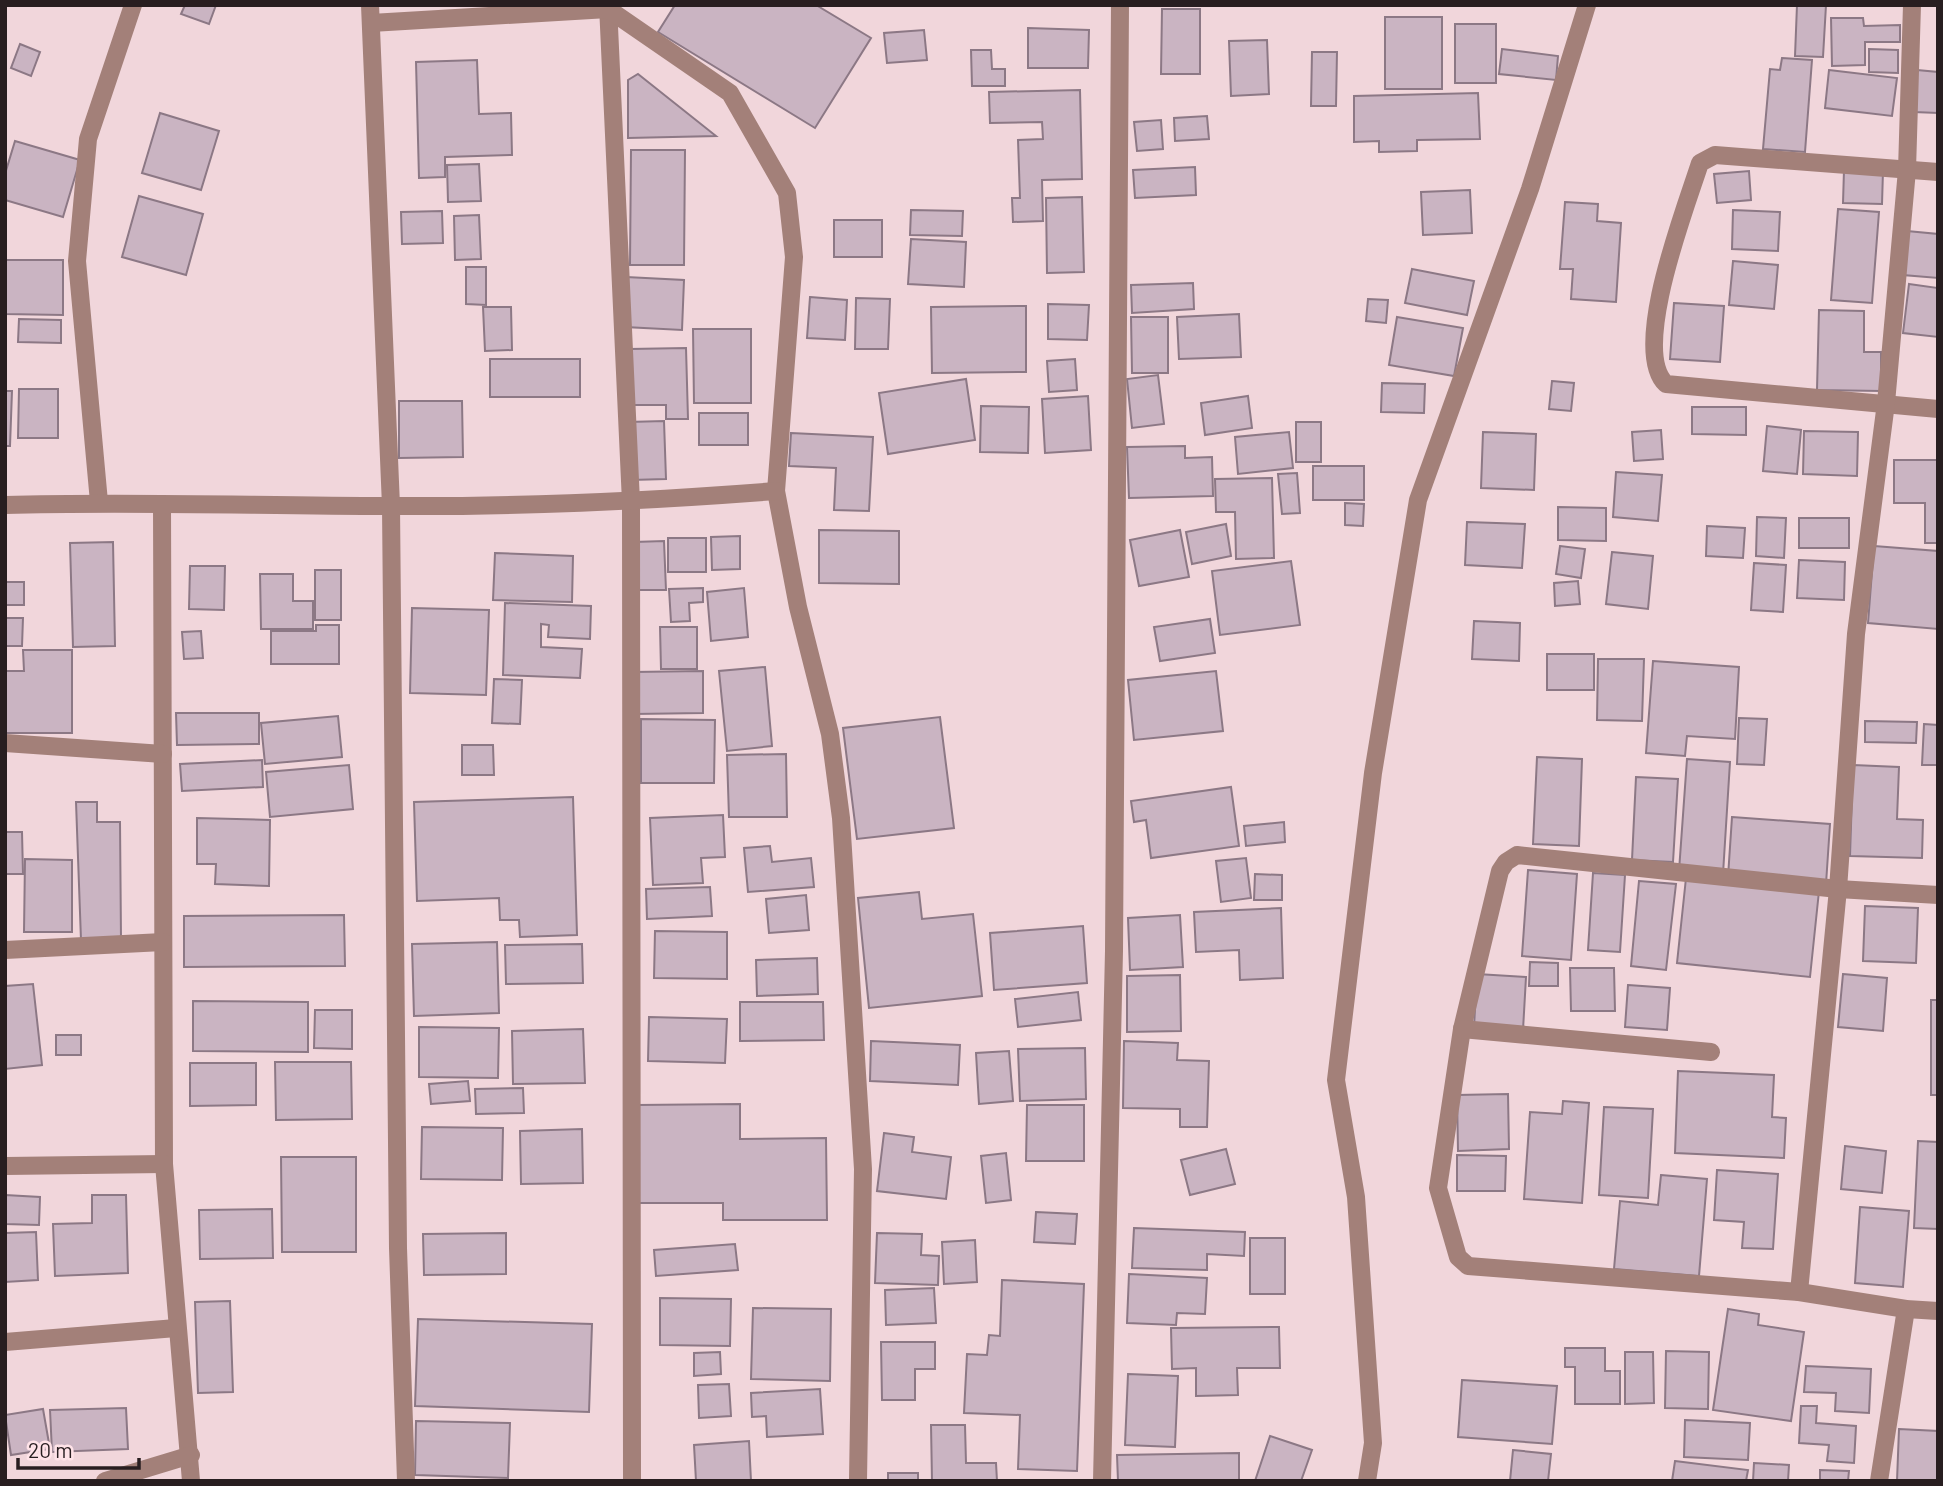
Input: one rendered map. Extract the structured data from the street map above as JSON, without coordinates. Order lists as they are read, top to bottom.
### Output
{
  "scale_bar": "20 m"
}
